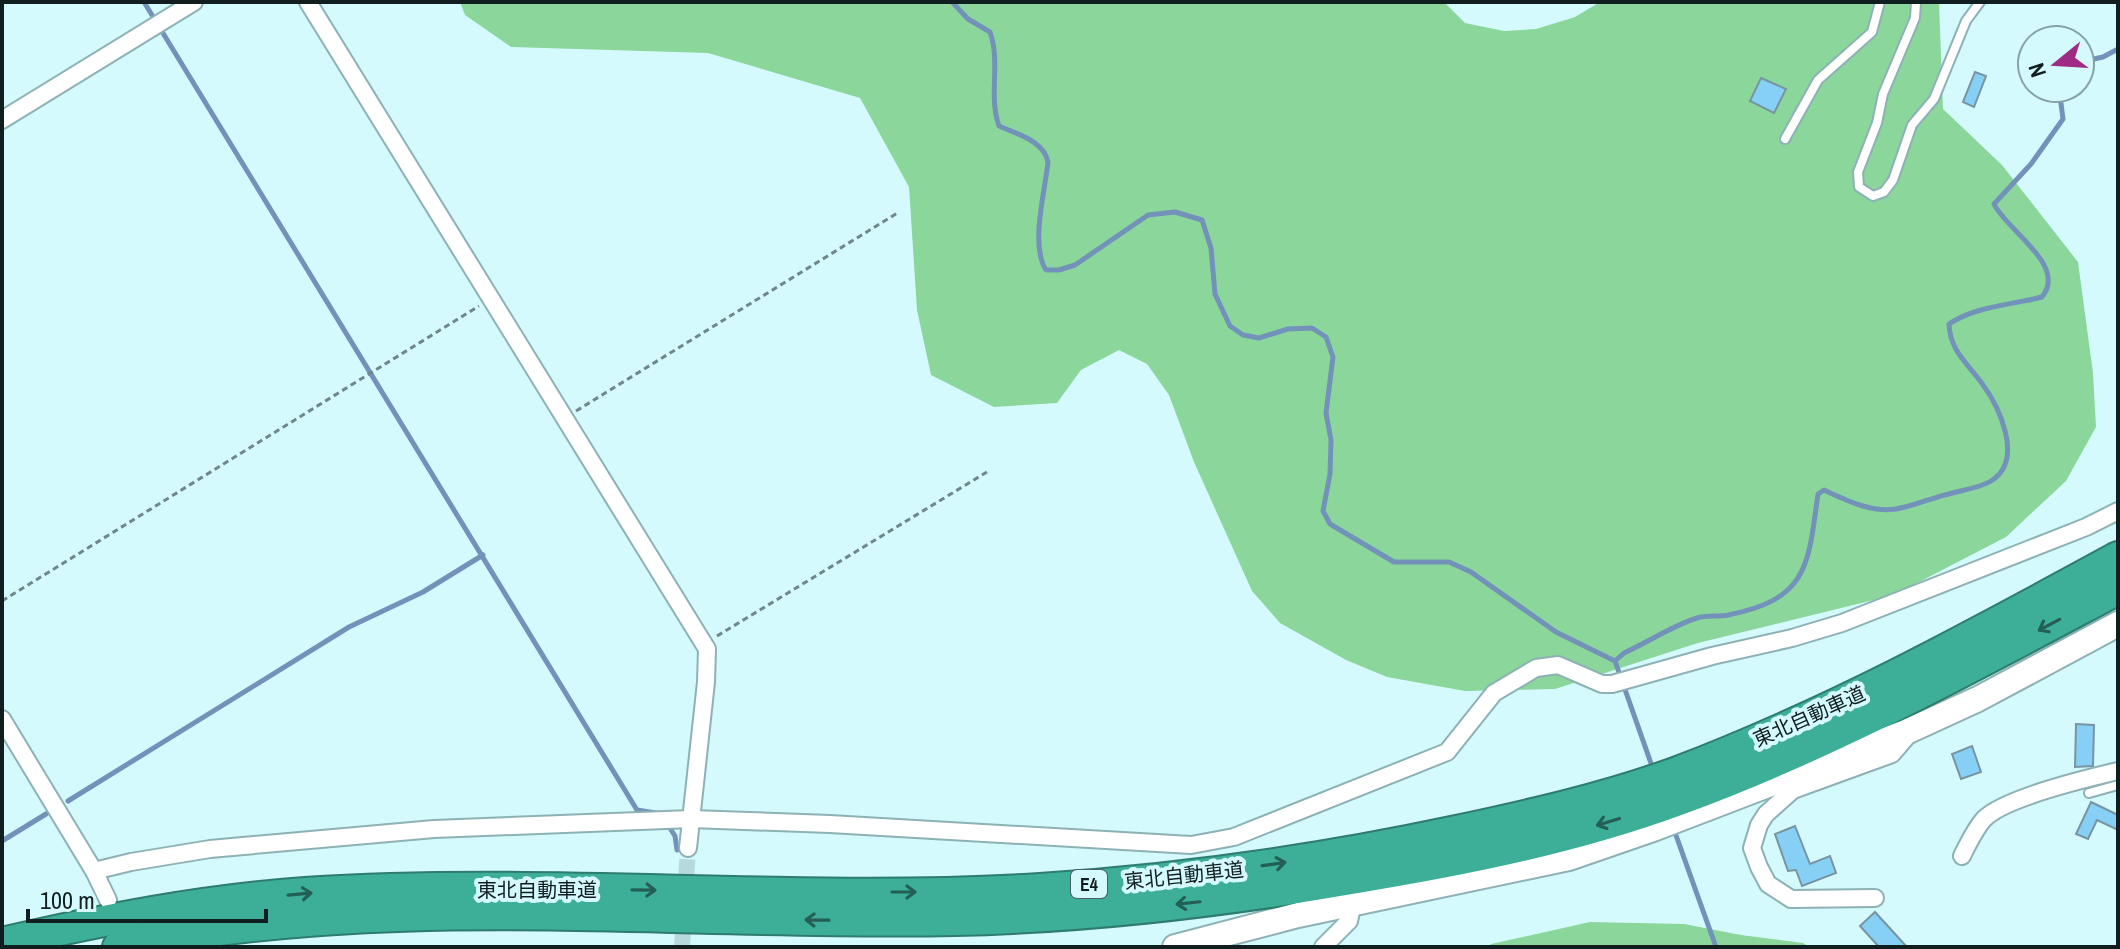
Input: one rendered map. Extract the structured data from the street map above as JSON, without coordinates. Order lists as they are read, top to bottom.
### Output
{
  "streets": {
    "highway": ["東北自動車道", "E4"]
  },
  "scale_bar": "100 m",
  "north": "left"
}
